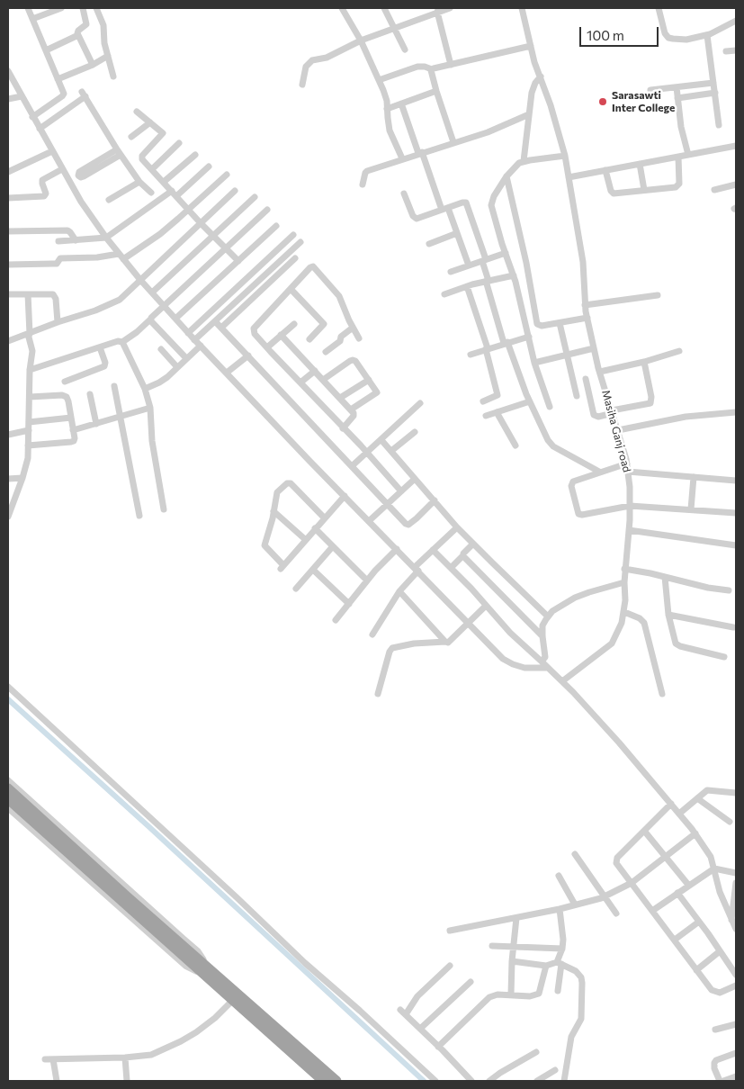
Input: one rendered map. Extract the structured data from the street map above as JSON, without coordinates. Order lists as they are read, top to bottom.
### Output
{
  "streets": {
    "street": ["Masiha Ganj road"]
  },
  "places": ["Sarasawti Inter College"],
  "scale_bar": "100 m"
}
